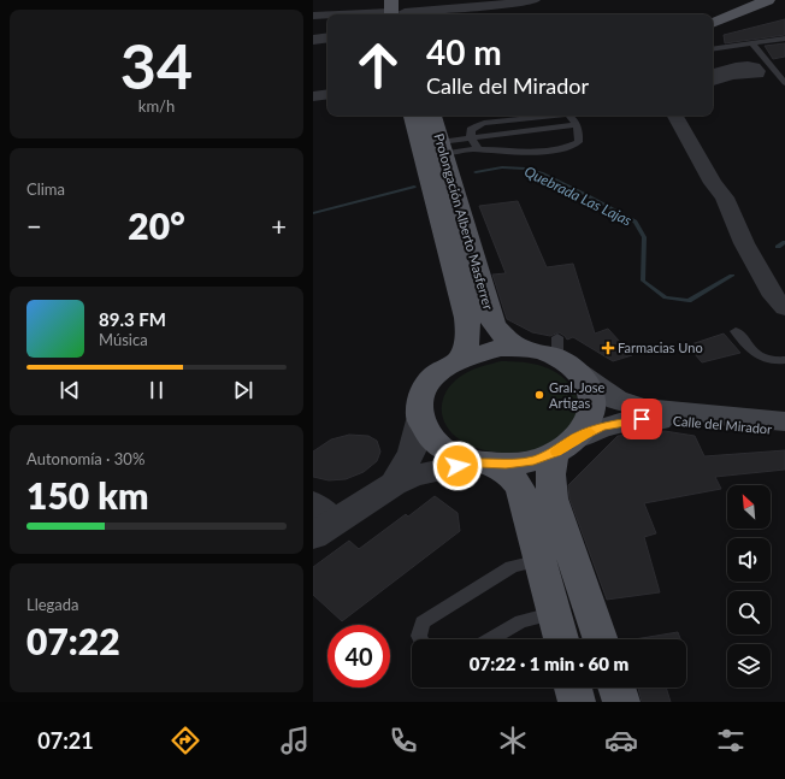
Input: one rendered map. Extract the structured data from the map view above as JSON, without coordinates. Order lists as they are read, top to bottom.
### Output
{
  "streets": {
    "main road": ["Prolongación Alberto Masferrer", "Calle del Mirador"]
  },
  "crossings": [
    ["Prolongación Alberto Masferrer", "Calle del Mirador"]
  ],
  "water": ["Quebrada Las Lajas"],
  "places": {
    "health": ["Farmacias Uno"],
    "other": ["Gral. Jose Artigas"]
  },
  "north": "top left",
  "page": {
    "tile": [
      ["34", "km/h"],
      "Clima",
      ["Autonomía · 30%", "150 km"],
      ["Llegada", "07:22"]
    ],
    "turn": ["40 m", "Calle del Mirador"],
    "heat": ["−", "20°", "+"],
    "song": ["89.3 FM", "Música"],
    "limit": "40",
    "trip": "07:22 · 1 min · 60 m",
    "tabs": "07:21"
  }
}
